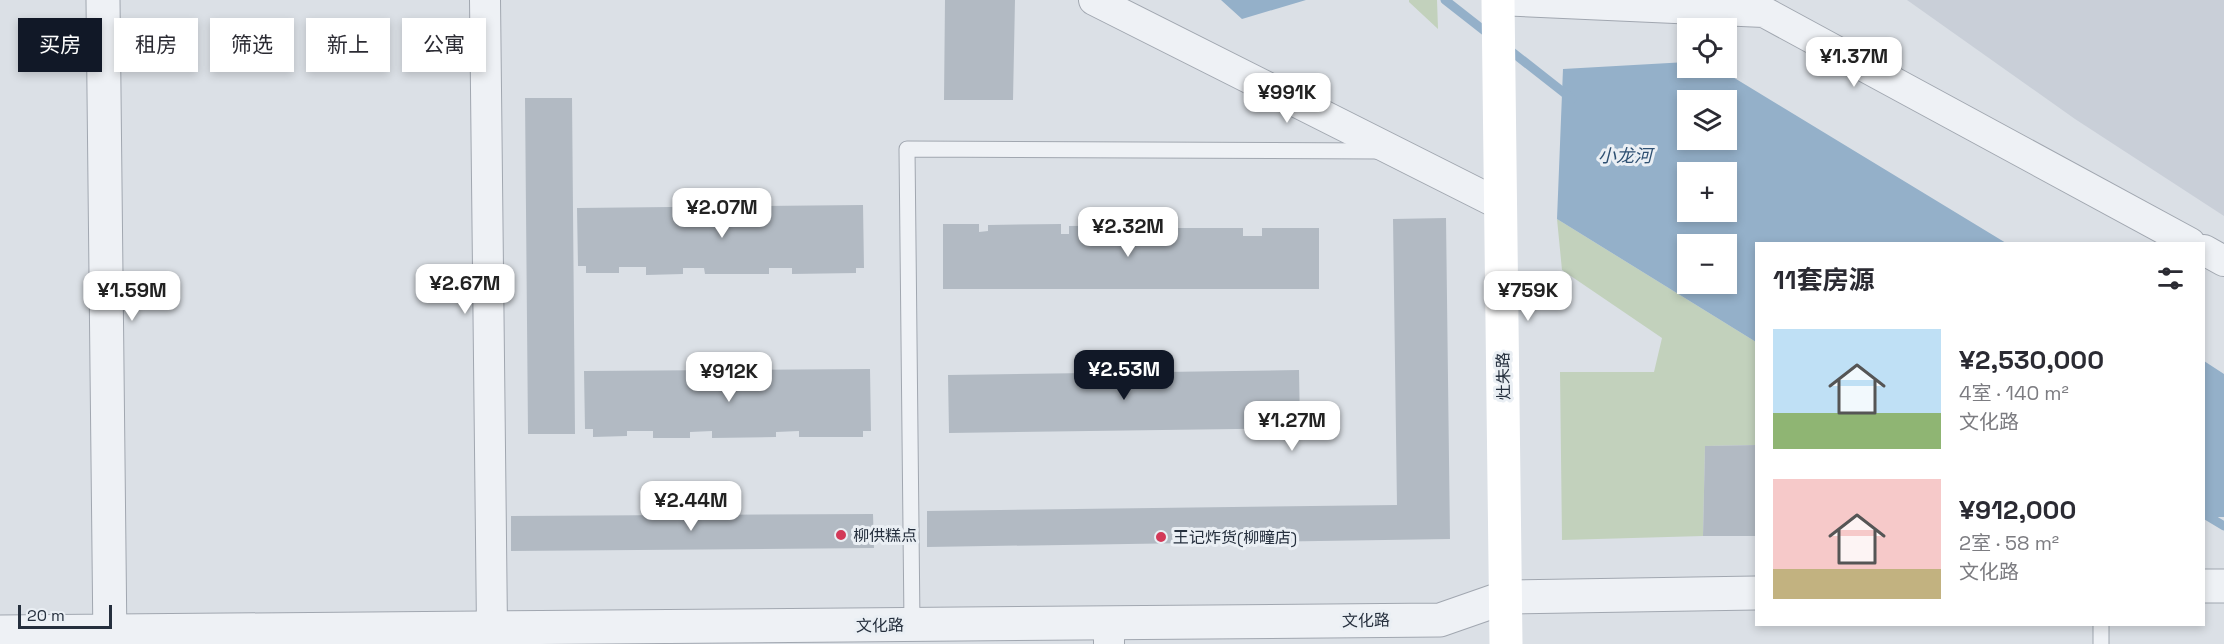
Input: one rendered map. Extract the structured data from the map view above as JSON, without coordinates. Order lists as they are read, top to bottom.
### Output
{
  "streets": {
    "main road": ["灶朱路"],
    "street": ["文化路"]
  },
  "crossings": [
    ["灶朱路", "文化路"]
  ],
  "water": ["小龙河"],
  "places": ["柳供糕点", "王记炸货(柳疃店)"],
  "scale_bar": "20 m",
  "page": {
    "map_buttons": ["+", "−"],
    "chip": [
      "买房",
      "租房",
      "筛选",
      "新上",
      "公寓"
    ],
    "price": [
      "¥1.37M",
      "¥991K",
      "¥2.07M",
      "¥2.32M",
      "¥2.67M",
      "¥1.59M",
      "¥759K",
      "¥2.53M",
      "¥912K",
      "¥1.27M",
      "¥2.44M"
    ],
    "heading": "11套房源",
    "list": [
      {
        "name": "¥2,530,000",
        "note": "4室 · 140 m² · 文化路"
      },
      {
        "name": "¥912,000",
        "note": "2室 · 58 m² · 文化路"
      }
    ],
    "scale": "20 m"
  }
}
